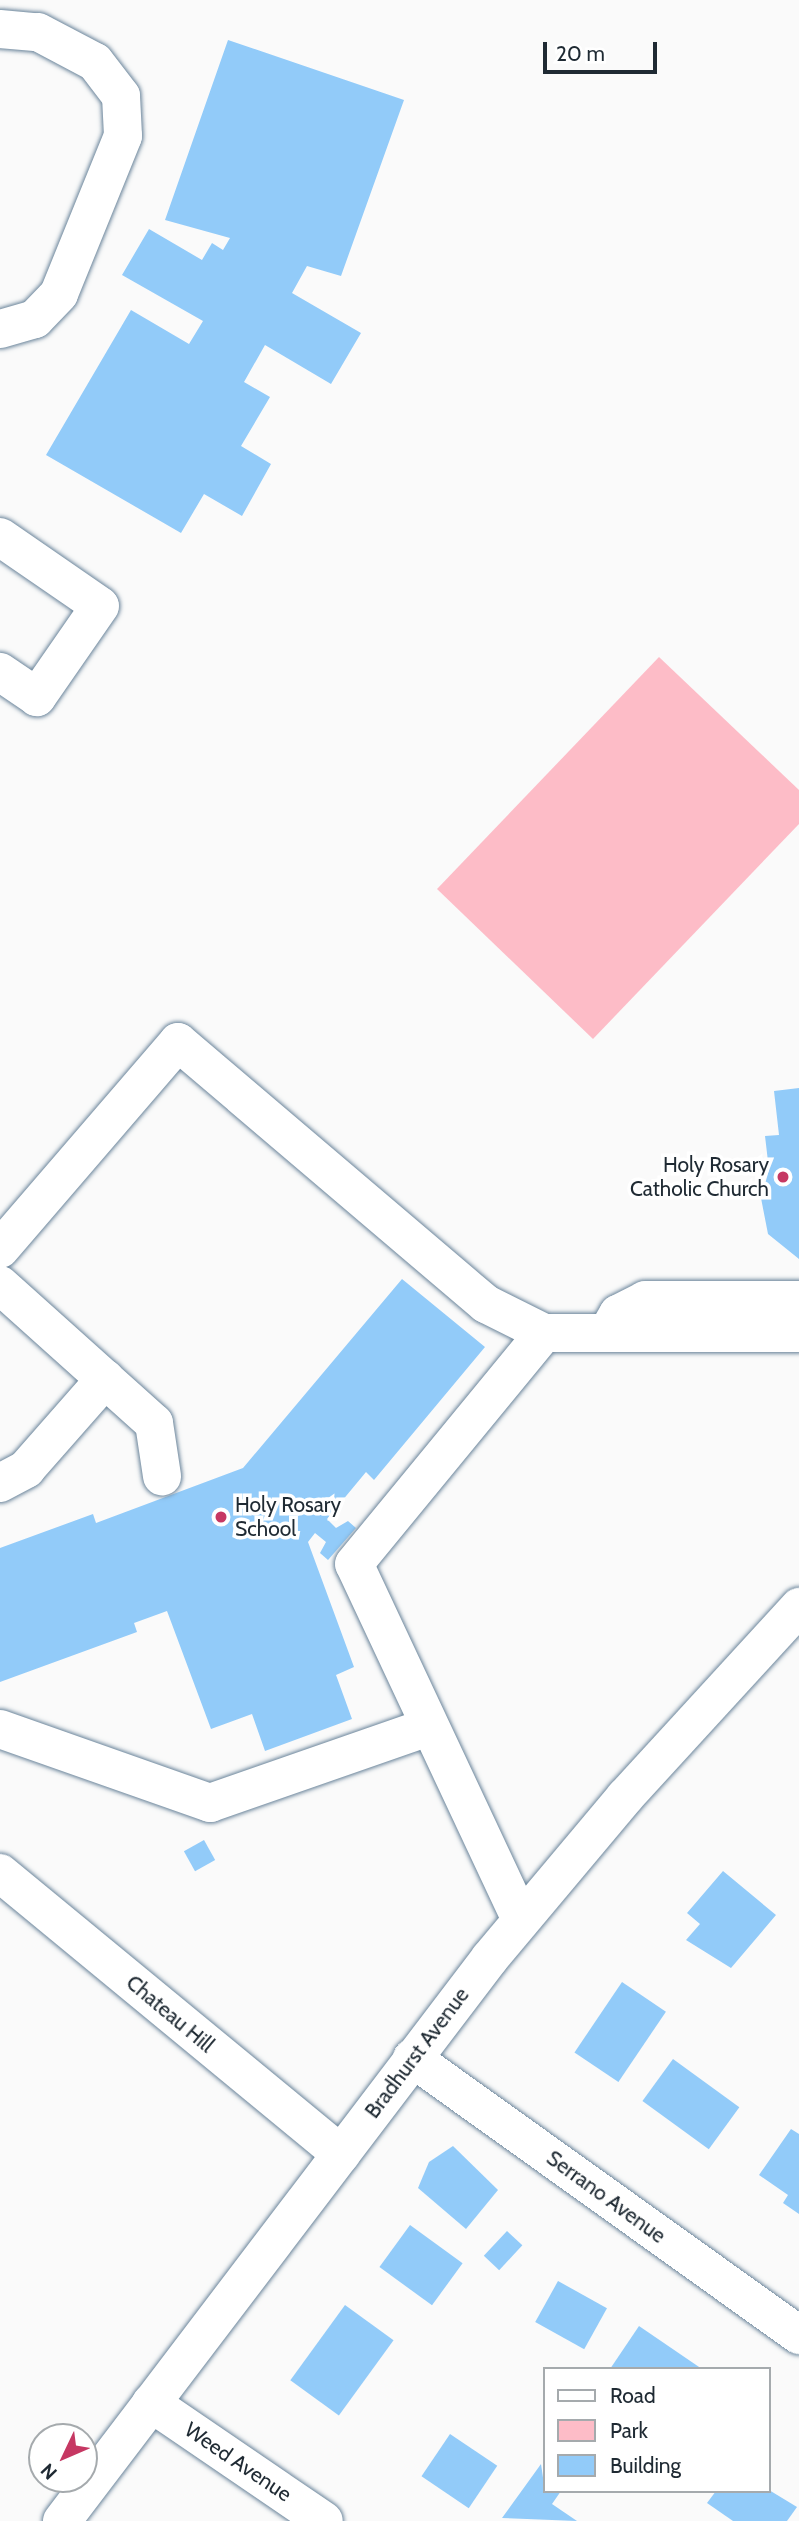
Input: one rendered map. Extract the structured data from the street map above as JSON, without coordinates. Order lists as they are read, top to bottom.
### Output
{
  "streets": {
    "main road": [
      "Chateau Hill",
      "Bradhurst Avenue",
      "Serrano Avenue",
      "Weed Avenue"
    ]
  },
  "crossings": [
    ["Chateau Hill", "Bradhurst Avenue"],
    ["Bradhurst Avenue", "Serrano Avenue"],
    ["Bradhurst Avenue", "Weed Avenue"]
  ],
  "places": ["Holy Rosary Catholic Church", "Holy Rosary School"],
  "legend": ["Road", "Park", "Building"],
  "scale_bar": "20 m",
  "north": "bottom left"
}
